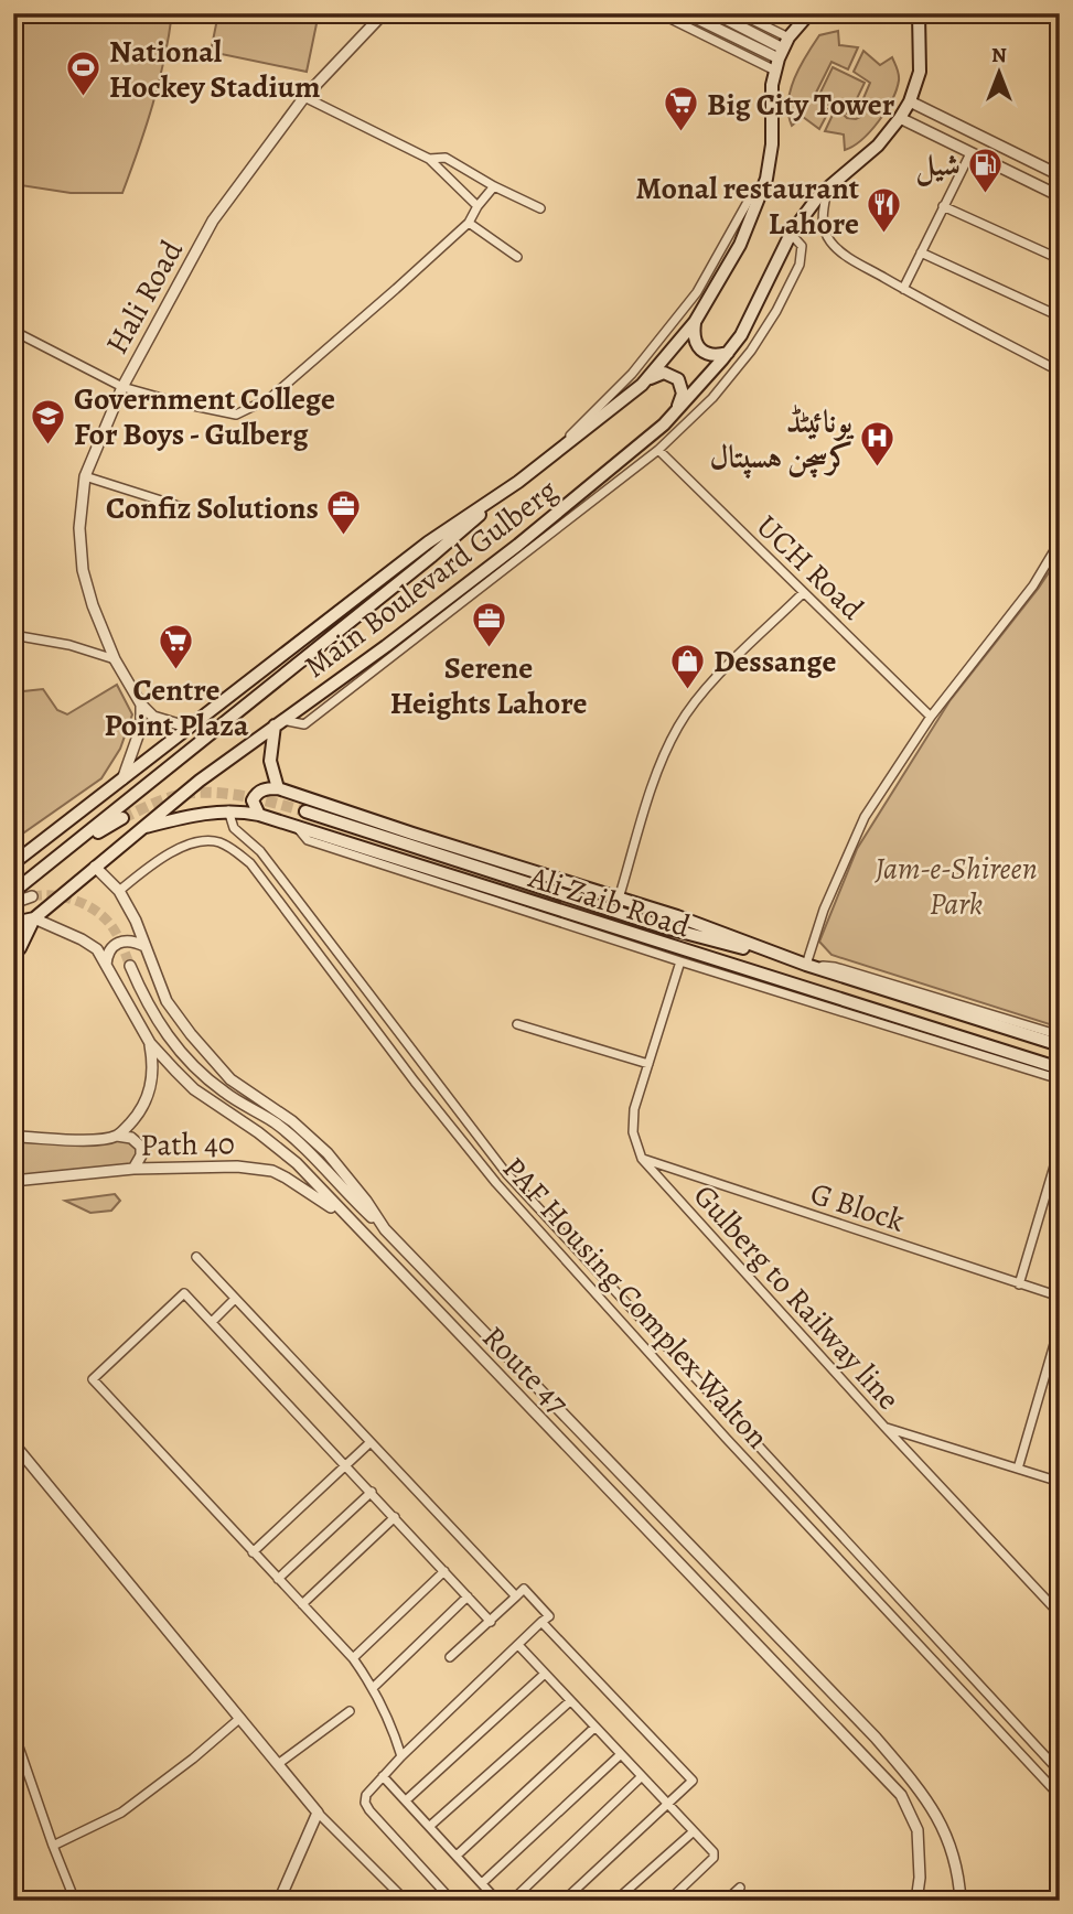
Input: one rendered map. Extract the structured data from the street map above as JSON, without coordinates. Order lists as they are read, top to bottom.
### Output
{
  "streets": {
    "main road": ["Main Boulevard Gulberg", "Ali Zaib Road"],
    "street": [
      "Hali Road",
      "UCH Road",
      "Path 40",
      "G Block",
      "Gulberg to Railway line",
      "PAF Housing Complex Walton",
      "Route 47"
    ]
  },
  "crossings": [
    ["Main Boulevard Gulberg", "Ali Zaib Road"],
    ["Main Boulevard Gulberg", "Route 47"],
    ["Ali Zaib Road", "PAF Housing Complex Walton"],
    ["Path 40", "Route 47"],
    ["G Block", "Gulberg to Railway line"],
    ["PAF Housing Complex Walton", "Route 47"]
  ],
  "parks": ["Jam-e-Shireen Park"],
  "places": {
    "sports": ["National Hockey Stadium"],
    "supermarket": ["Big City Tower", "Centre Point Plaza"],
    "fuel station": ["شیل"],
    "restaurant": ["Monal restaurant Lahore"],
    "school or university": ["Government College For Boys - Gulberg"],
    "hospital": ["یونائیٹڈ کرسچن ہسپتال"],
    "office": ["Confiz Solutions", "Serene Heights Lahore"],
    "shop": ["Dessange"]
  },
  "north": "top"
}
